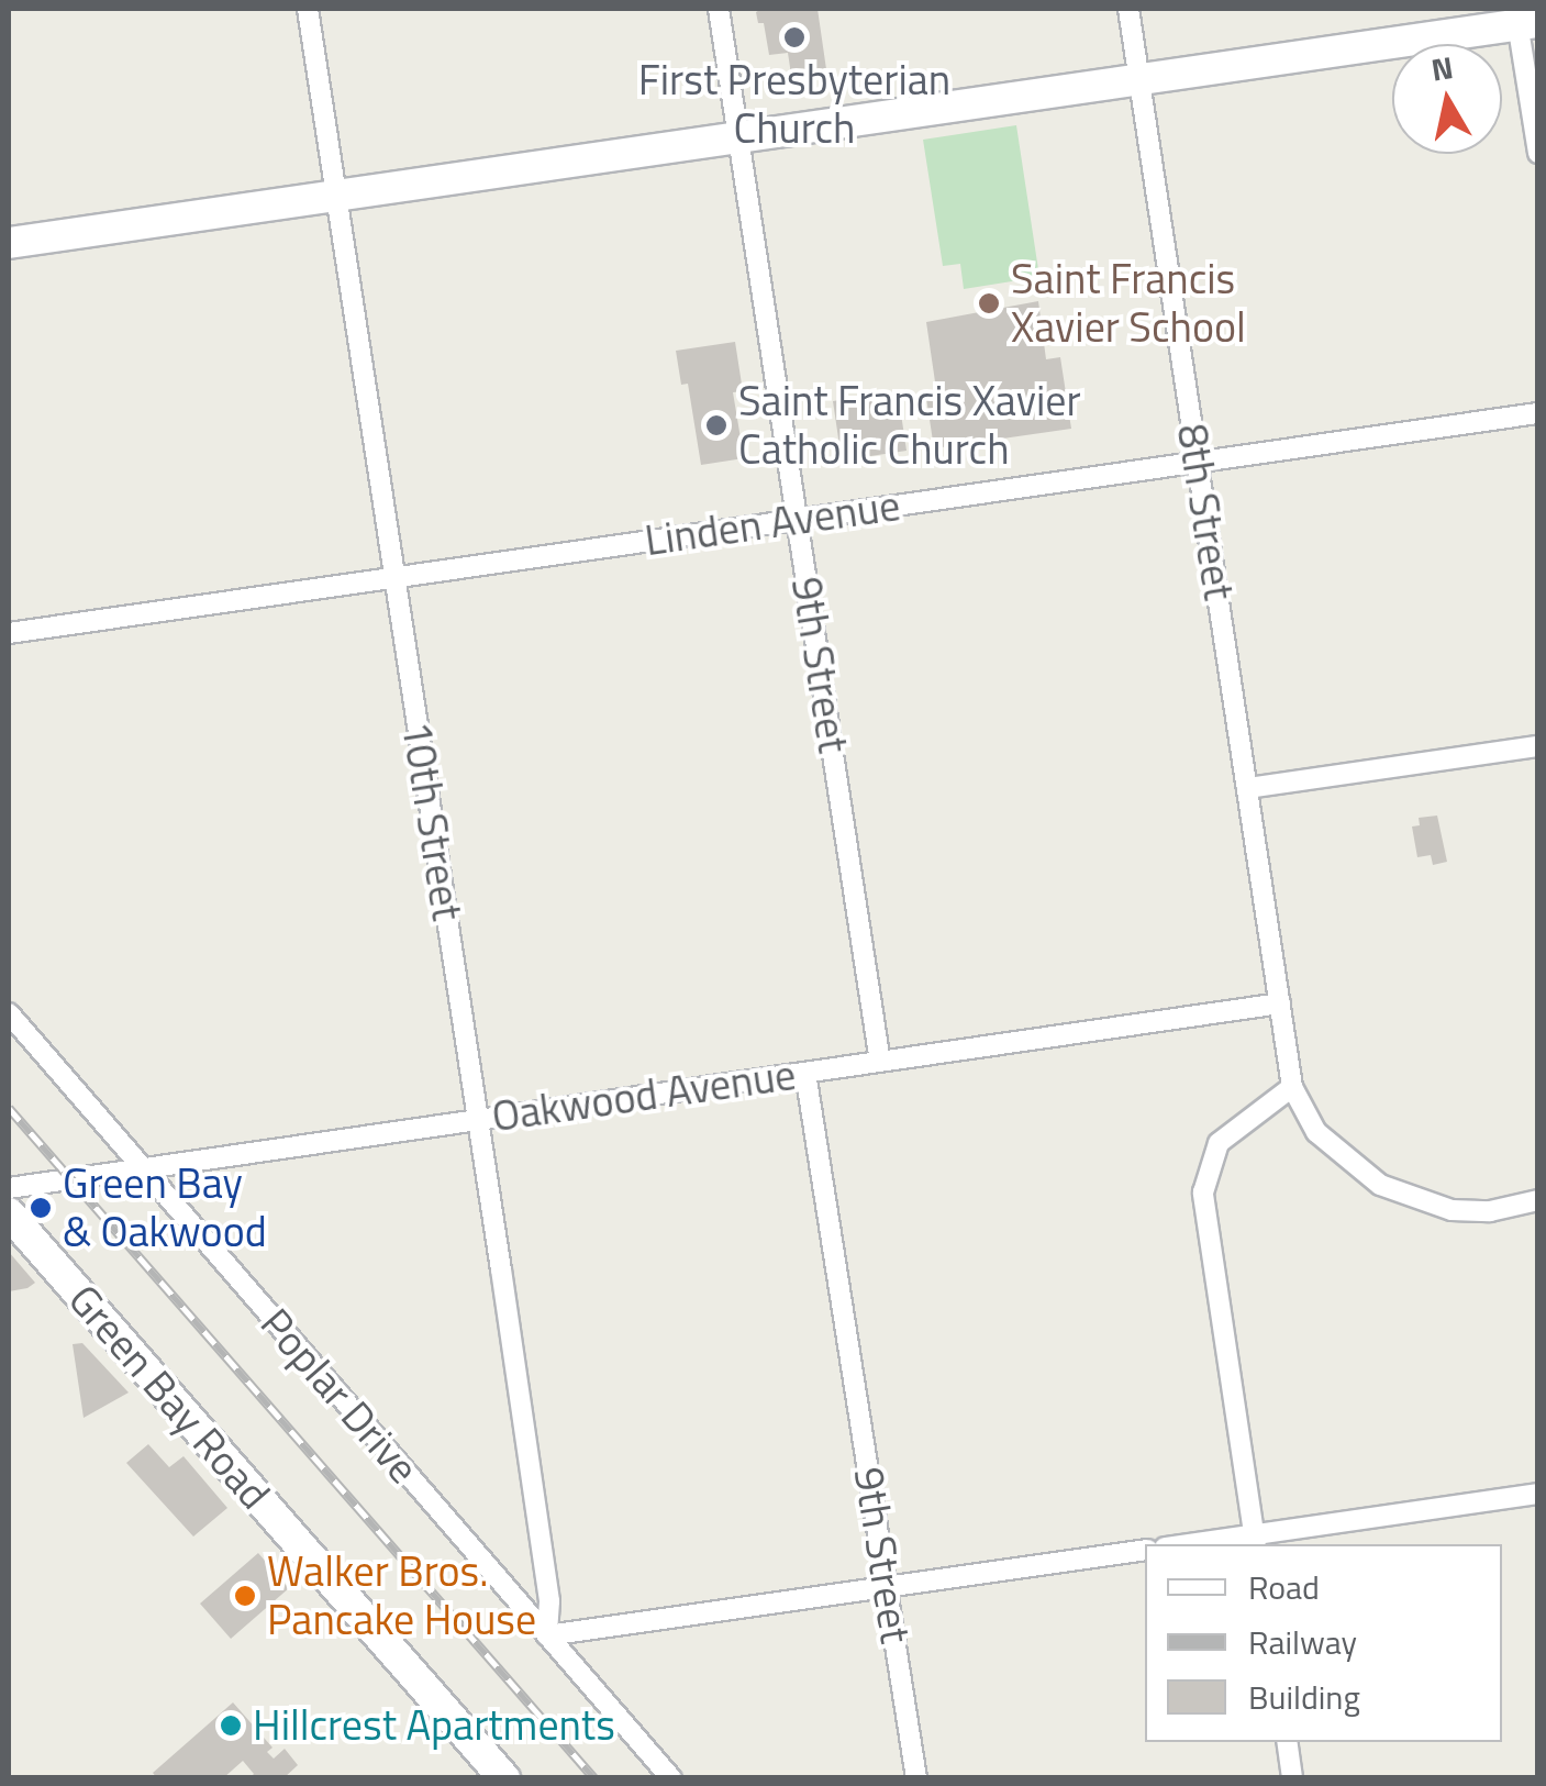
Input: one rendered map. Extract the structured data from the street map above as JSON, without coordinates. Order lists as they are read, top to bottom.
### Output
{
  "streets": {
    "street": [
      "8th Street",
      "Linden Avenue",
      "9th Street",
      "10th Street",
      "Oakwood Avenue",
      "Poplar Drive",
      "Green Bay Road"
    ]
  },
  "crossings": [
    ["8th Street", "Linden Avenue"],
    ["8th Street", "Oakwood Avenue"],
    ["Linden Avenue", "9th Street"],
    ["Linden Avenue", "10th Street"],
    ["9th Street", "Oakwood Avenue"],
    ["10th Street", "Oakwood Avenue"],
    ["10th Street", "Poplar Drive"],
    ["Oakwood Avenue", "Poplar Drive"]
  ],
  "places": [
    "First Presbyterian Church",
    "Saint Francis Xavier School",
    "Saint Francis Xavier Catholic Church",
    "Green Bay & Oakwood",
    "Walker Bros. Pancake House",
    "Hillcrest Apartments"
  ],
  "legend": ["Road", "Railway", "Building"],
  "north": "top"
}
